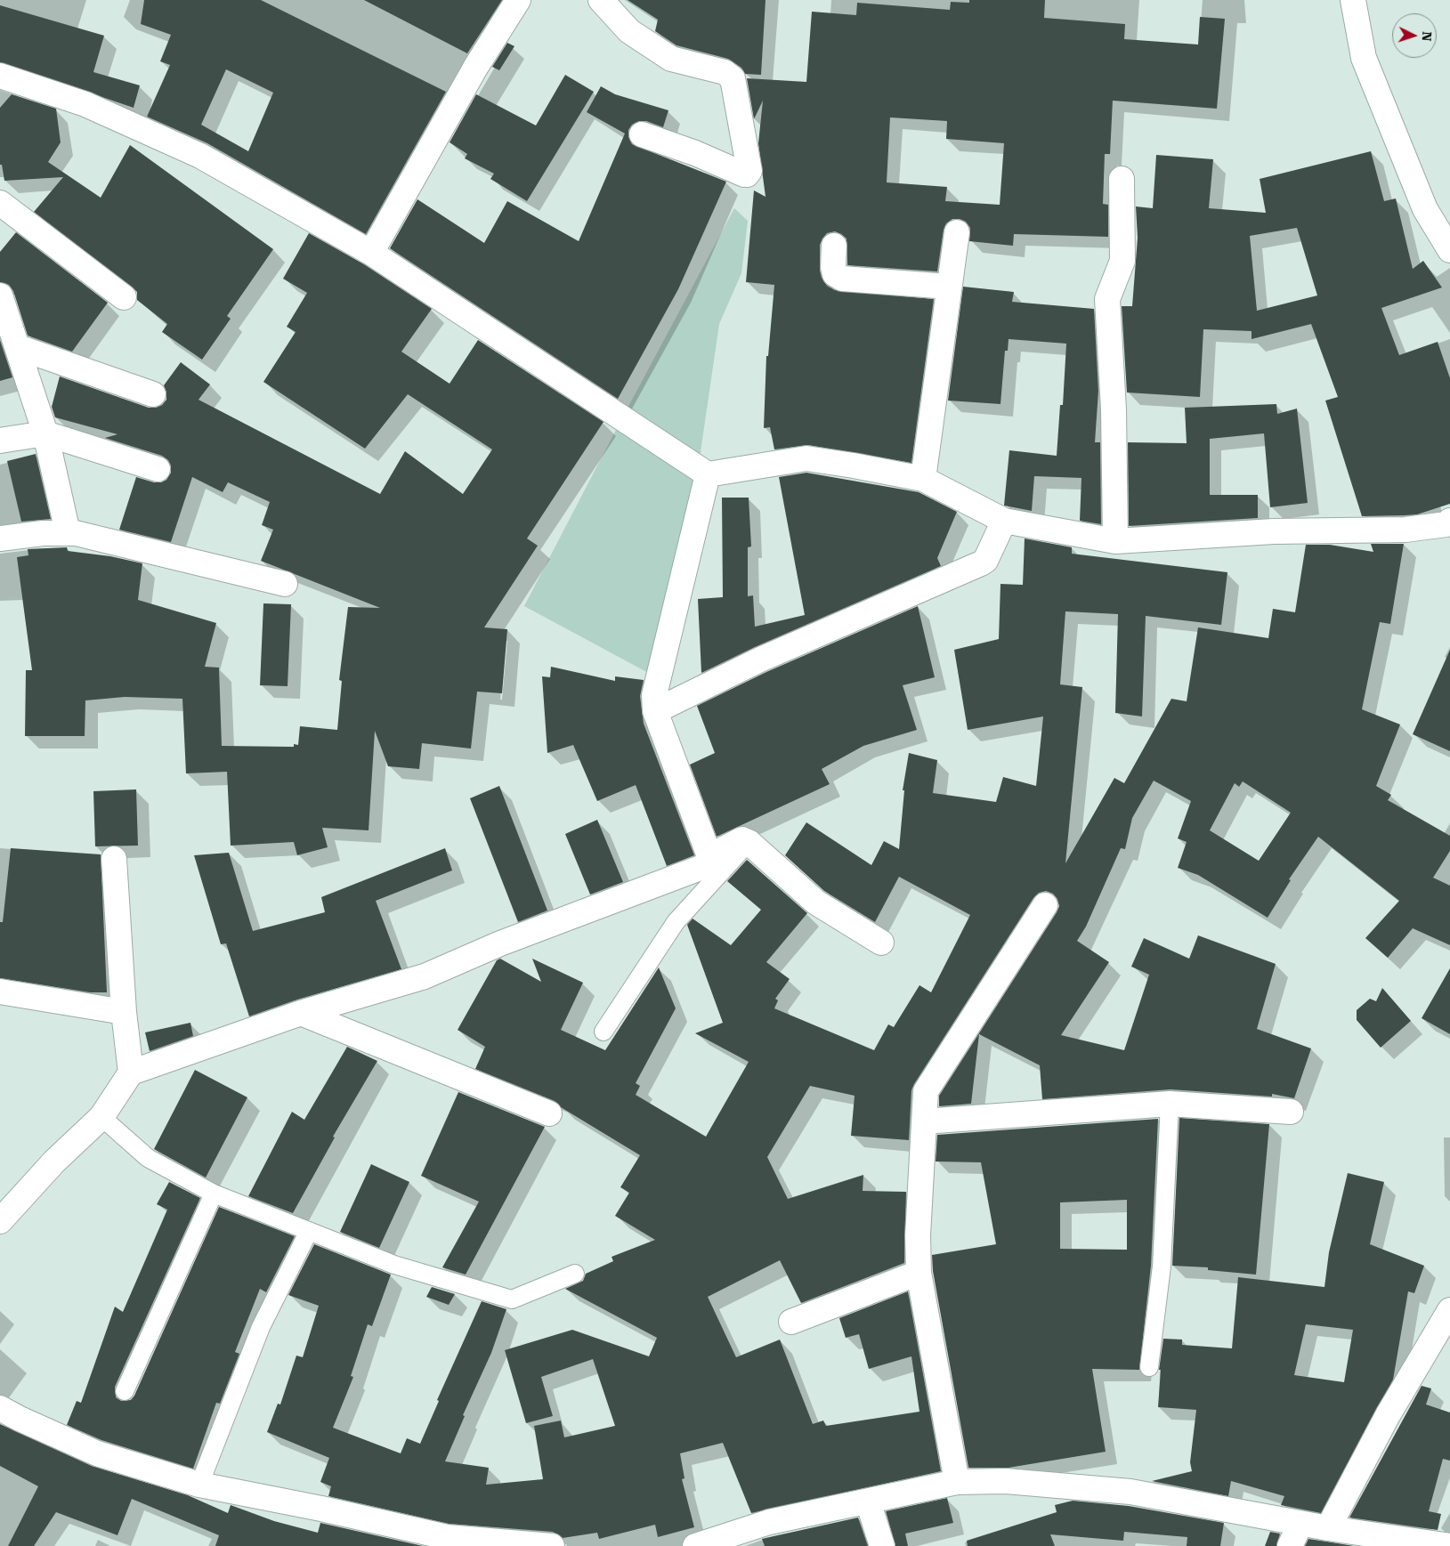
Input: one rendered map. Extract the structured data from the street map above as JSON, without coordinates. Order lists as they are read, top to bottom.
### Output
{
  "north": "right"
}
